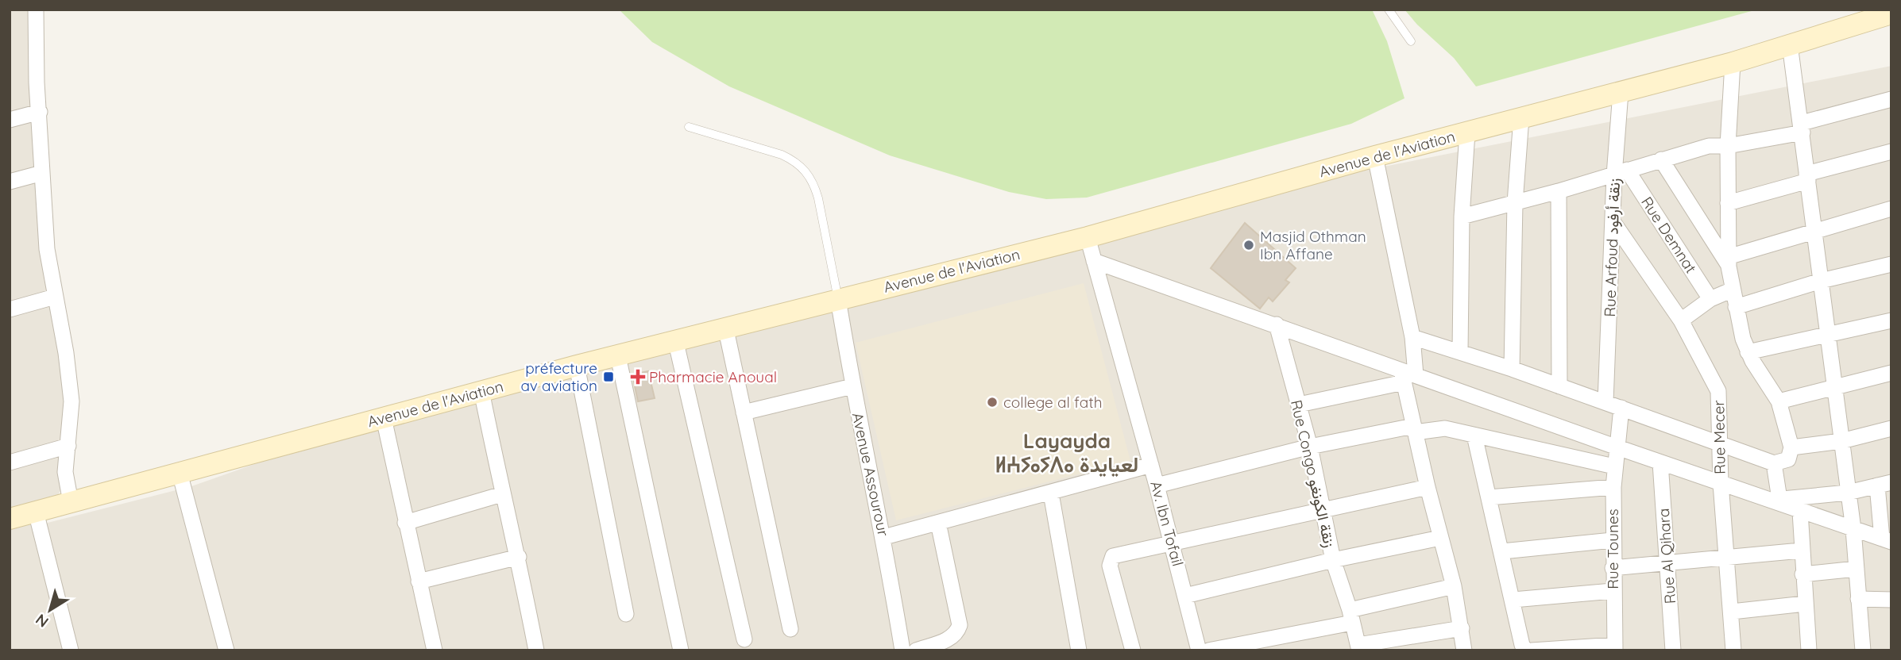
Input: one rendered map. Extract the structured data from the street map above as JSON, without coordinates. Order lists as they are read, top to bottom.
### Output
{
  "streets": {
    "street": [
      "Avenue de l'Aviation",
      "Rue Demnat",
      "Rue Arfoud زنقة أرفود",
      "Rue Mecer",
      "Rue Congo زنقة الكونغو",
      "Avenue Assourour",
      "Av. Ibn Tofail",
      "Rue Tounes",
      "Rue Al Qihara"
    ]
  },
  "crossings": [
    ["Avenue de l'Aviation", "Rue Arfoud زنقة أرفود"],
    ["Avenue de l'Aviation", "Avenue Assourour"],
    ["Avenue de l'Aviation", "Av. Ibn Tofail"],
    ["Rue Demnat", "Rue Arfoud زنقة أرفود"],
    ["Rue Arfoud زنقة أرفود", "Rue Mecer"]
  ],
  "districts": ["Layayda ⵍⵄⵢⴰⵢⴷⴰ لعيايدة"],
  "places": {
    "other": ["Masjid Othman Ibn Affane", "college al fath"],
    "transit": ["préfecture av aviation"],
    "health": ["Pharmacie Anoual"]
  },
  "north": "bottom left"
}
